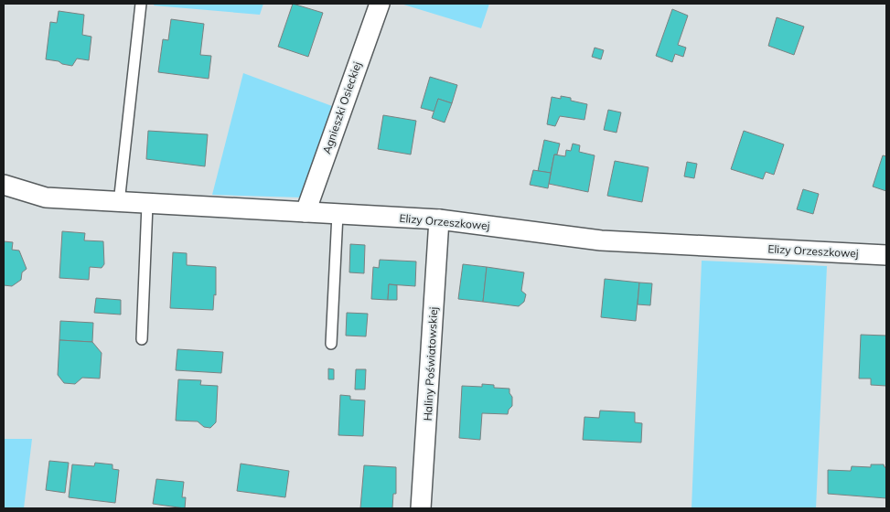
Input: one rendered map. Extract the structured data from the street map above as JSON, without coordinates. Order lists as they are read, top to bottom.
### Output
{
  "streets": {
    "street": ["Agnieszki Osieckiej", "Elizy Orzeszkowej", "Haliny Poświatowskiej"]
  },
  "crossings": [
    ["Agnieszki Osieckiej", "Elizy Orzeszkowej"],
    ["Elizy Orzeszkowej", "Haliny Poświatowskiej"]
  ]
}
